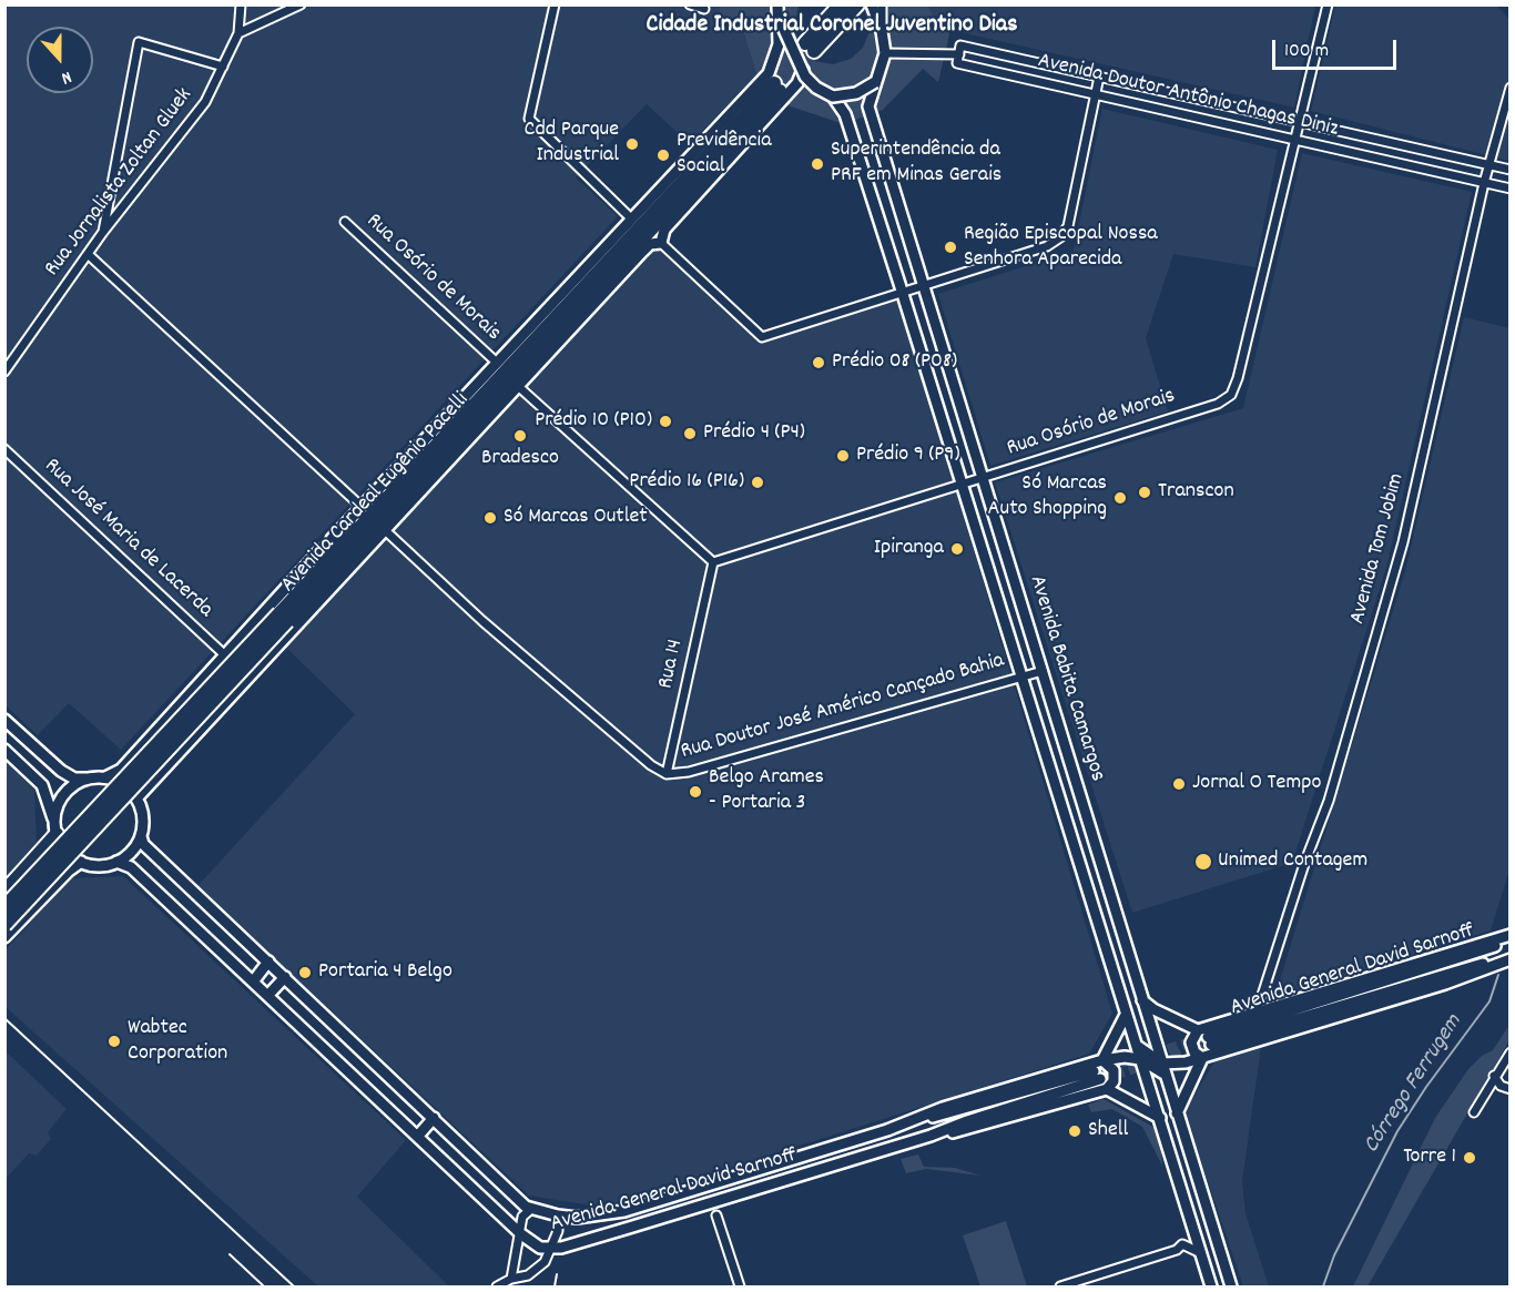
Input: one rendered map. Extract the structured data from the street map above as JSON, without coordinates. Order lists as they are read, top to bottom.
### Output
{
  "streets": {
    "highway": ["Avenida Cardeal Eugênio Pacelli"],
    "main road": ["Avenida Babita Camargos", "Avenida General David Sarnoff"],
    "street": [
      "Avenida Doutor Antônio Chagas Diniz",
      "Rua Jornalista Zoltan Gluek",
      "Rua Osório de Morais",
      "Rua José Maria de Lacerda",
      "Avenida Tom Jobim",
      "Rua 14",
      "Rua Doutor José Américo Cançado Bahia"
    ]
  },
  "crossings": [
    ["Avenida Doutor Antônio Chagas Diniz", "Rua Osório de Morais"],
    ["Avenida Doutor Antônio Chagas Diniz", "Avenida Tom Jobim"],
    ["Rua Osório de Morais", "Avenida Cardeal Eugênio Pacelli"],
    ["Rua Osório de Morais", "Rua 14"],
    ["Rua Osório de Morais", "Avenida Babita Camargos"],
    ["Avenida Cardeal Eugênio Pacelli", "Rua José Maria de Lacerda"],
    ["Avenida Cardeal Eugênio Pacelli", "Rua Doutor José Américo Cançado Bahia"],
    ["Avenida Cardeal Eugênio Pacelli", "Avenida General David Sarnoff"],
    ["Rua 14", "Rua Doutor José Américo Cançado Bahia"],
    ["Avenida Babita Camargos", "Rua Doutor José Américo Cançado Bahia"],
    ["Avenida Babita Camargos", "Avenida General David Sarnoff"]
  ],
  "districts": ["Cidade Industrial Coronel Juventino Dias"],
  "water": ["Córrego Ferrugem"],
  "places": [
    "Cdd Parque Industrial",
    "Previdência Social",
    "Superintendência da PRF em Minas Gerais",
    "Região Episcopal Nossa Senhora Aparecida",
    "Prédio 08 (P08)",
    "Prédio 10 (P10)",
    "Prédio 4 (P4)",
    "Bradesco",
    "Prédio 9 (P9)",
    "Prédio 16 (P16)",
    "Transcon",
    "Só Marcas Auto Shopping",
    "Só Marcas Outlet",
    "Ipiranga",
    "Jornal O Tempo",
    "Belgo Arames - Portaria 3",
    "Unimed Contagem",
    "Portaria 4 Belgo",
    "Wabtec Corporation",
    "Shell",
    "Torre 1"
  ],
  "scale_bar": "100 m",
  "north": "bottom"
}
